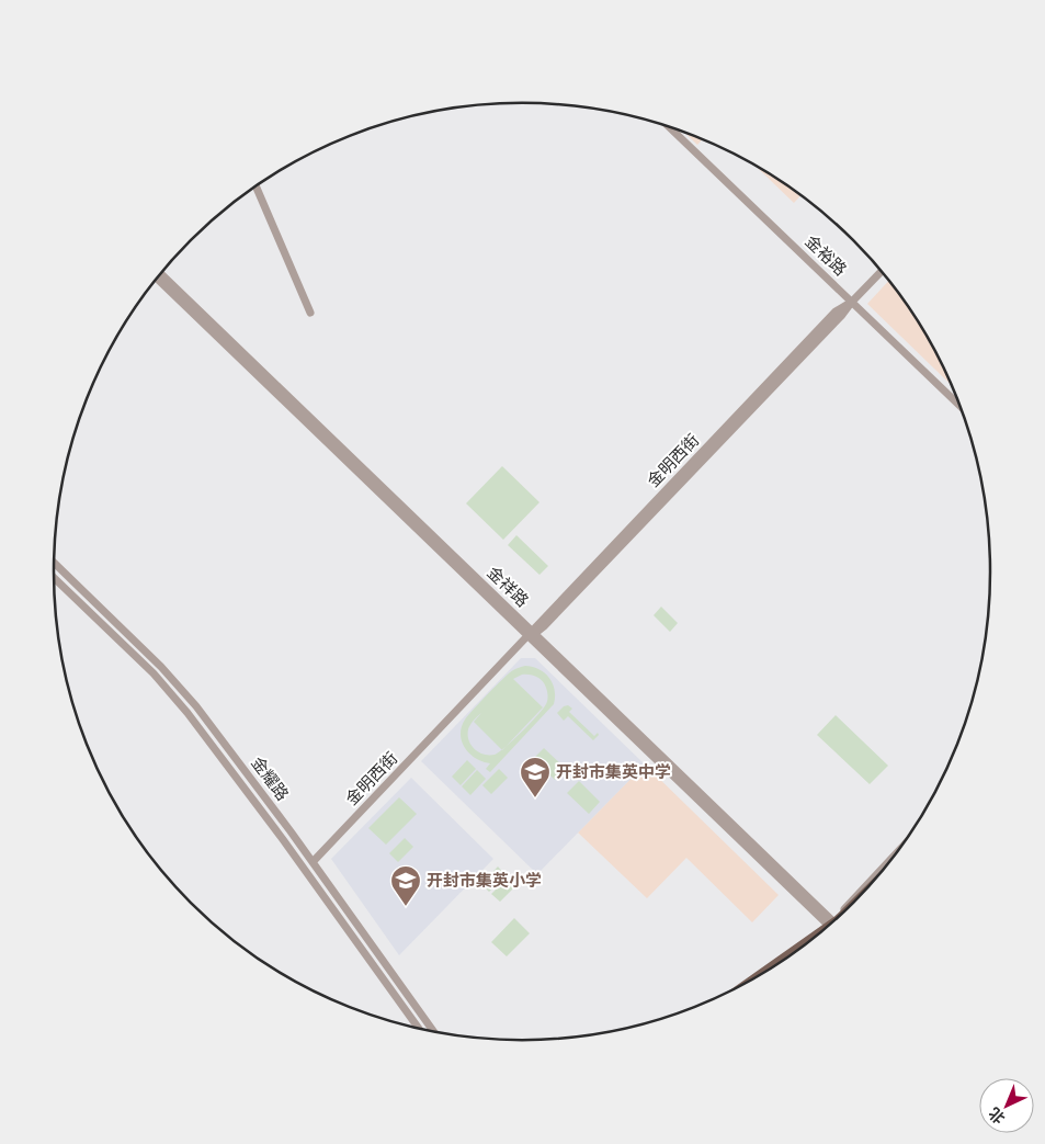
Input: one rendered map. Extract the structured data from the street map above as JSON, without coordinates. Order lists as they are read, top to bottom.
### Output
{
  "streets": {
    "street": [
      "金裕路",
      "金明西街",
      "金祥路",
      "金耀路"
    ]
  },
  "crossings": [
    ["金裕路", "金明西街"],
    ["金明西街", "金祥路"],
    ["金明西街", "金耀路"]
  ],
  "places": {
    "school or university": ["开封市集英中学", "开封市集英小学"]
  },
  "north": "bottom left"
}
